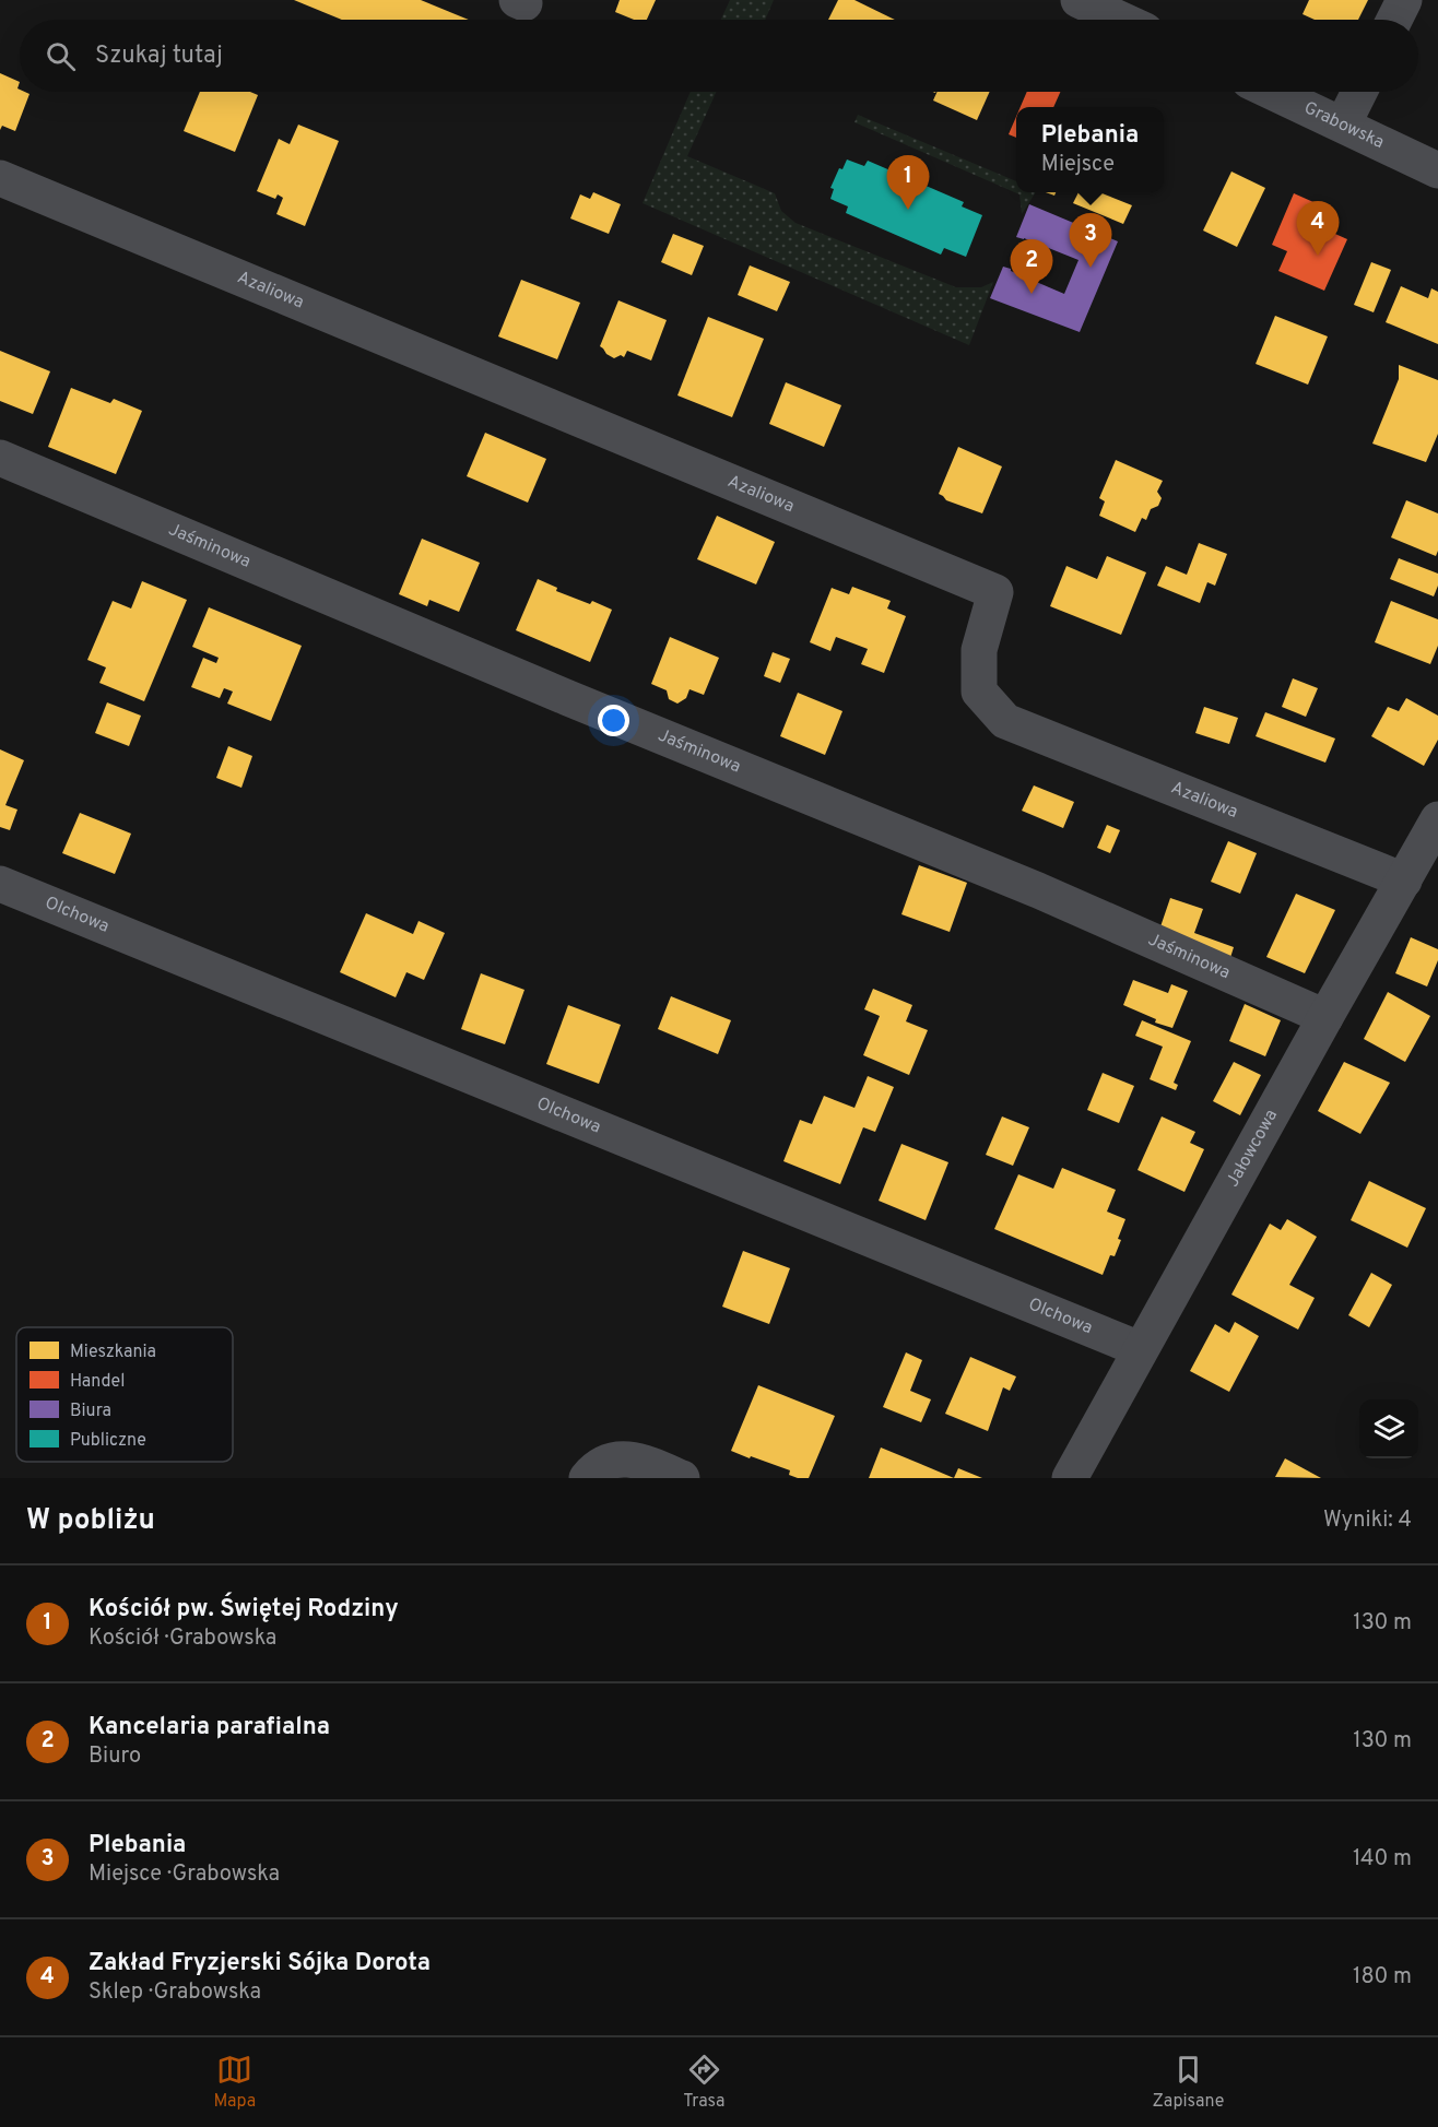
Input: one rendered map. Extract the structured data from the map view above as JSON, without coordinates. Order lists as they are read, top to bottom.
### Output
{
  "streets": {
    "street": [
      "Grabowska",
      "Azaliowa",
      "Jaśminowa",
      "Olchowa",
      "Jałowcowa"
    ]
  },
  "crossings": [
    ["Azaliowa", "Jałowcowa"],
    ["Jaśminowa", "Jałowcowa"],
    ["Olchowa", "Jałowcowa"]
  ],
  "legend": [
    "Mieszkania",
    "Handel",
    "Biura",
    "Publiczne"
  ],
  "page": {
    "search": "Szukaj tutaj",
    "popup": ["Plebania", "Miejsce"],
    "pins": [
      "1",
      "4",
      "3",
      "2"
    ],
    "heading": ["W pobliżu", "Wyniki: 4"],
    "list": [
      {
        "mark": "1",
        "name": "Kościół pw. Świętej Rodziny",
        "note": "Kościół · Grabowska",
        "value": "130 m"
      },
      {
        "mark": "2",
        "name": "Kancelaria parafialna",
        "note": "Biuro",
        "value": "130 m"
      },
      {
        "mark": "3",
        "name": "Plebania",
        "note": "Miejsce · Grabowska",
        "value": "140 m"
      },
      {
        "mark": "4",
        "name": "Zakład Fryzjerski Sójka Dorota",
        "note": "Sklep · Grabowska",
        "value": "180 m"
      }
    ],
    "nav": ["Mapa", "Trasa", "Zapisane"]
  }
}
